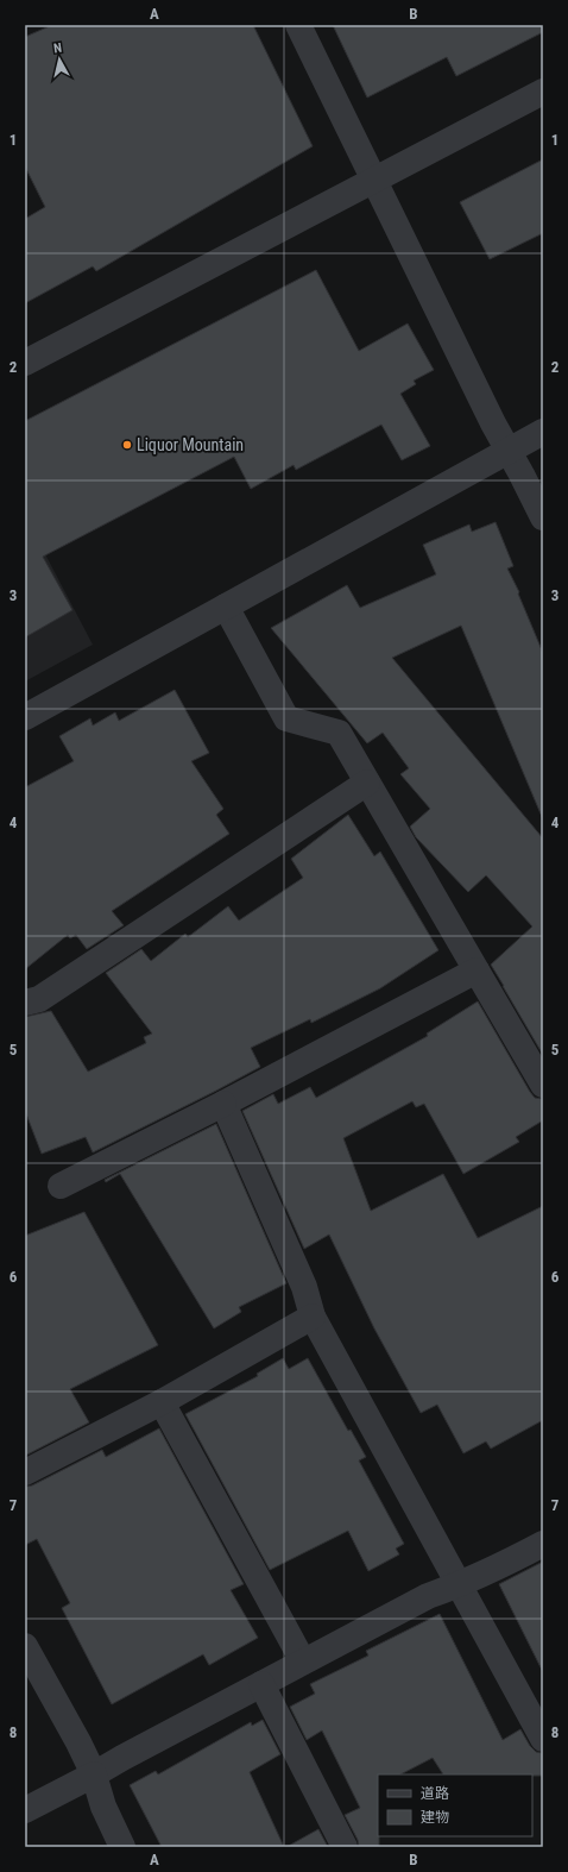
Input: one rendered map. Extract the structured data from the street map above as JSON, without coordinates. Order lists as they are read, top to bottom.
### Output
{
  "places": ["Liquor Mountain"],
  "legend": ["道路", "建物"],
  "north": "top",
  "grid": {
    "columns": ["A", "B"],
    "rows": [
      "1",
      "2",
      "3",
      "4",
      "5",
      "6",
      "7",
      "8"
    ]
  }
}
